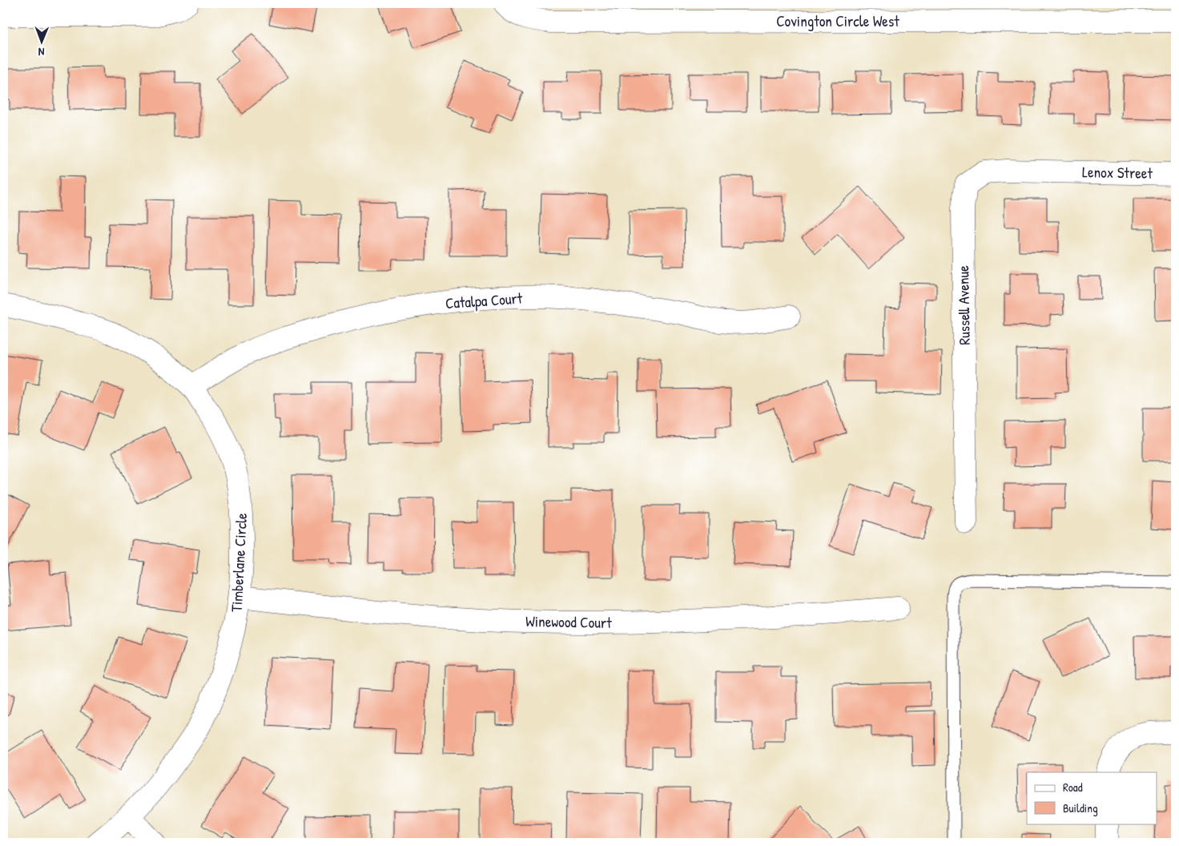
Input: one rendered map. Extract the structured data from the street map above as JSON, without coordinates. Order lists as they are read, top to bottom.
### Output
{
  "streets": {
    "street": [
      "Covington Circle West",
      "Lenox Street",
      "Catalpa Court",
      "Russell Avenue",
      "Timberlane Circle",
      "Winewood Court"
    ]
  },
  "crossings": [
    ["Lenox Street", "Russell Avenue"],
    ["Catalpa Court", "Timberlane Circle"],
    ["Timberlane Circle", "Winewood Court"]
  ],
  "legend": ["Road", "Building"],
  "north": "bottom"
}
